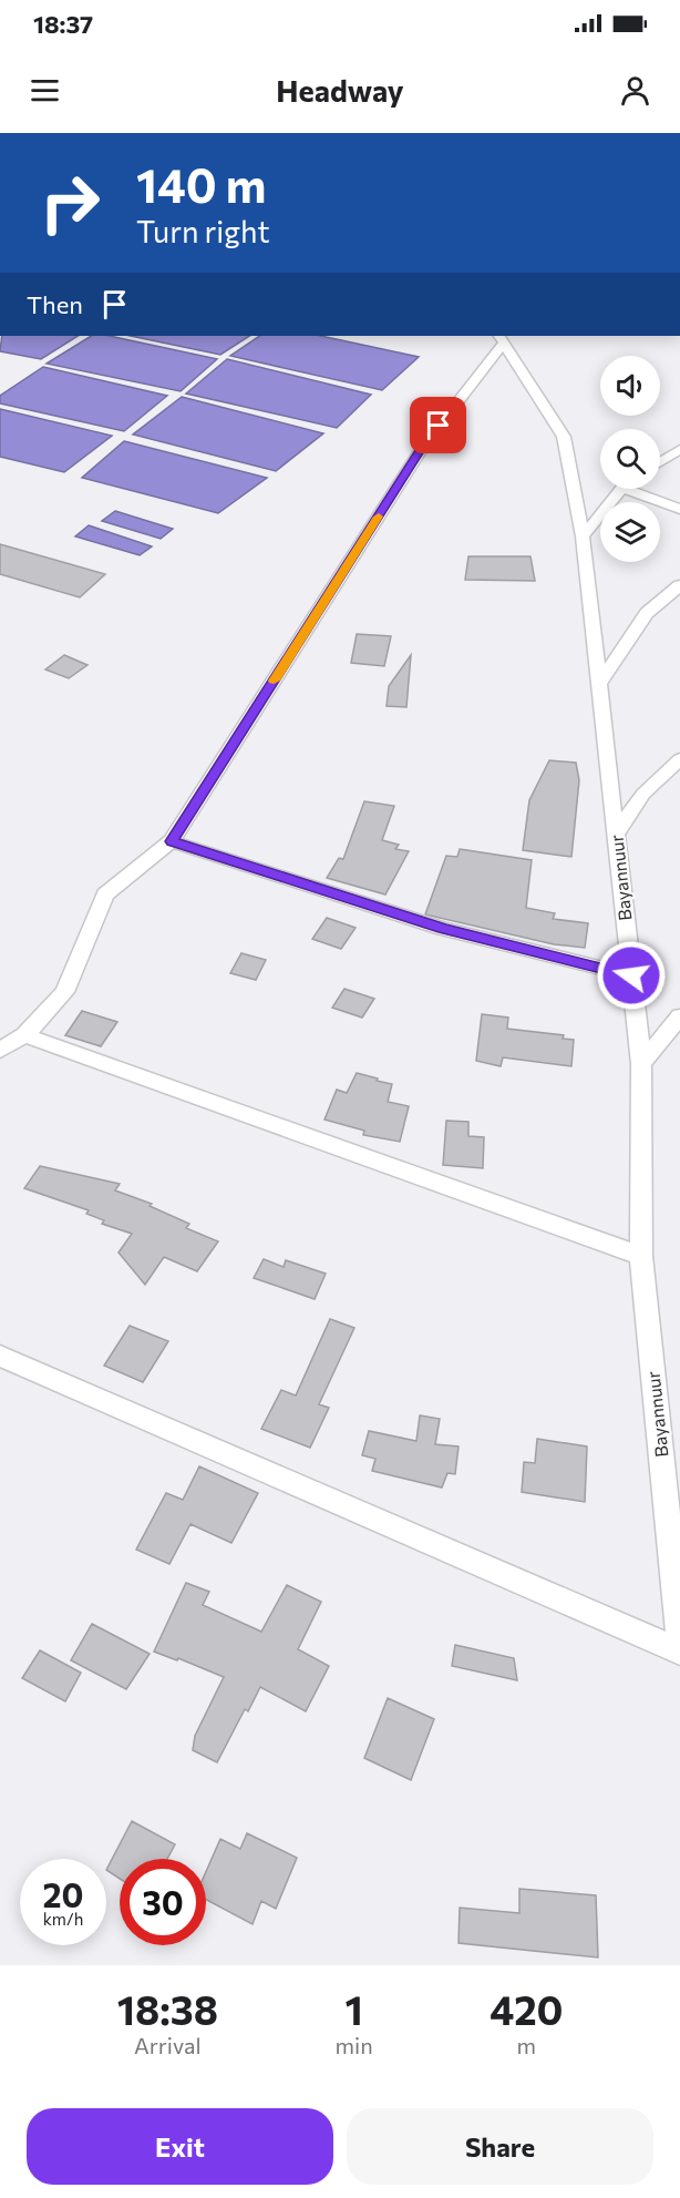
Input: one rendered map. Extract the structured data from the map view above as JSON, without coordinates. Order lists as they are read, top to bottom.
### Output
{
  "streets": {
    "street": ["Bayannuur"]
  },
  "page": {
    "status": "18:37",
    "header": "Headway",
    "turn": ["140 m", "Turn right"],
    "then": "Then",
    "speed": "20 km/h",
    "limit": "30",
    "eta": [
      "18:38",
      "Arrival",
      "1",
      "min",
      "420",
      "m"
    ],
    "buttons": ["Exit", "Share"]
  }
}
